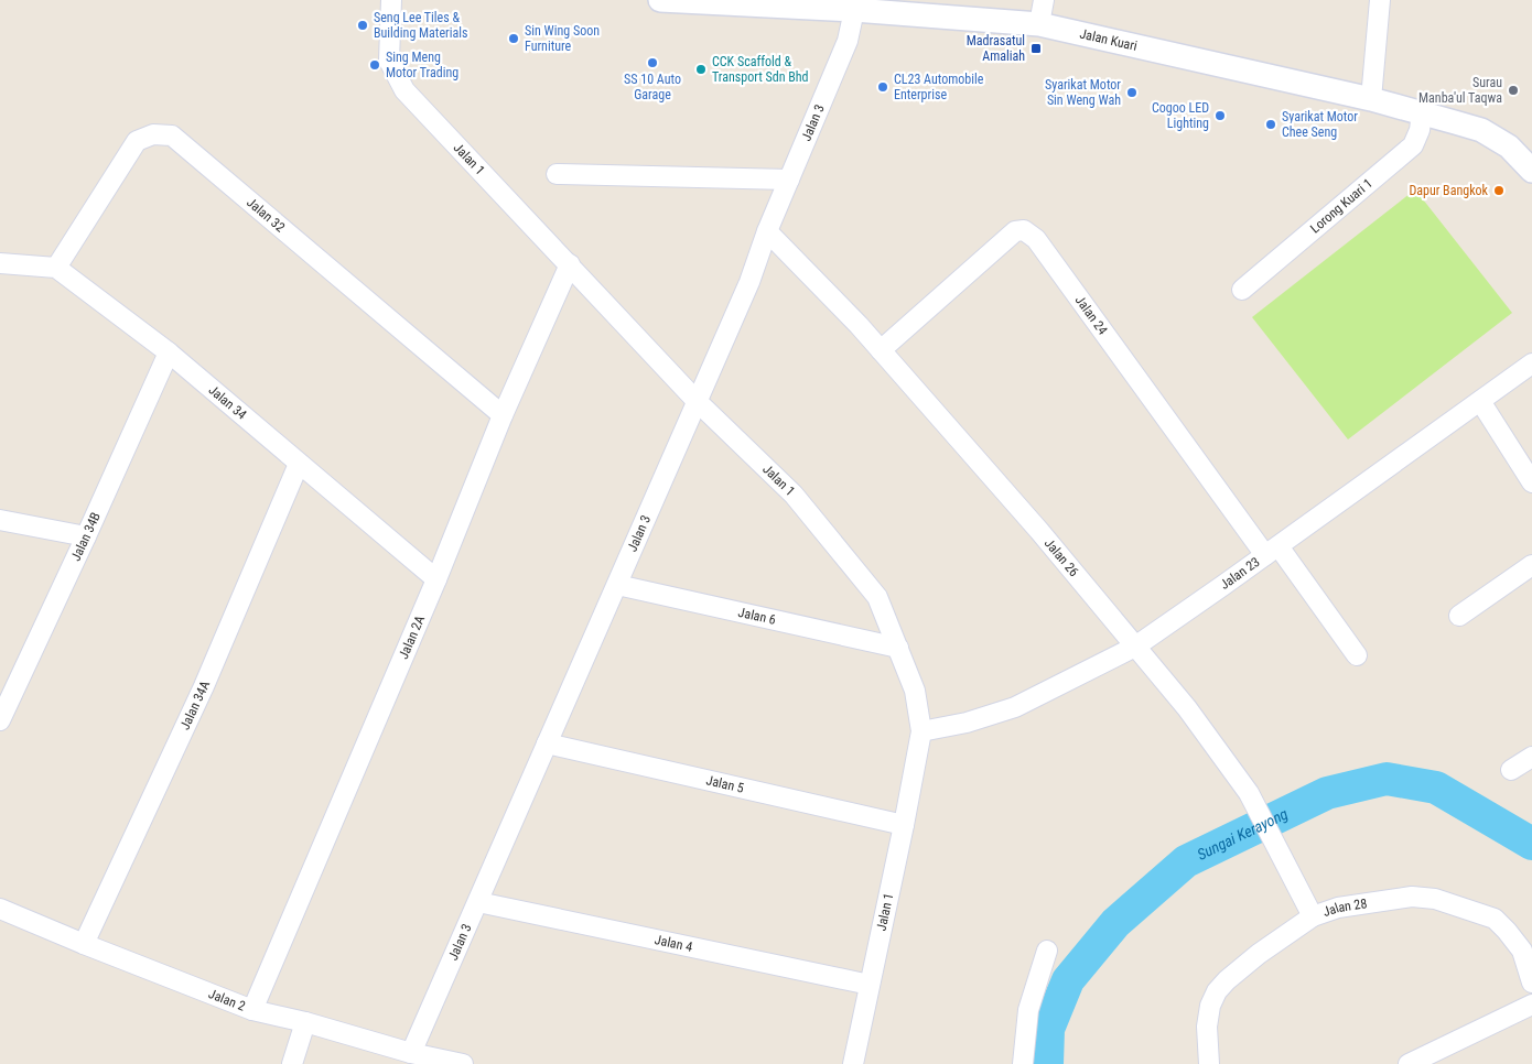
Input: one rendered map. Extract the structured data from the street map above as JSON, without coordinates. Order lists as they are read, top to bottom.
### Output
{
  "streets": {
    "street": [
      "Jalan Kuari",
      "Jalan 3",
      "Jalan 1",
      "Lorong Kuari 1",
      "Jalan 32",
      "Jalan 24",
      "Jalan 34",
      "Jalan 34B",
      "Jalan 26",
      "Jalan 23",
      "Jalan 6",
      "Jalan 2A",
      "Jalan 34A",
      "Jalan 5",
      "Jalan 28",
      "Jalan 4",
      "Jalan 2"
    ]
  },
  "crossings": [
    ["Jalan Kuari", "Jalan 3"],
    ["Jalan Kuari", "Lorong Kuari 1"],
    ["Jalan 3", "Jalan 1"],
    ["Jalan 3", "Jalan 26"],
    ["Jalan 3", "Jalan 6"],
    ["Jalan 3", "Jalan 5"],
    ["Jalan 3", "Jalan 4"],
    ["Jalan 3", "Jalan 2"],
    ["Jalan 1", "Jalan 23"],
    ["Jalan 1", "Jalan 6"],
    ["Jalan 1", "Jalan 2A"],
    ["Jalan 1", "Jalan 5"],
    ["Jalan 1", "Jalan 4"],
    ["Jalan 32", "Jalan 34"],
    ["Jalan 32", "Jalan 2A"],
    ["Jalan 24", "Jalan 26"],
    ["Jalan 24", "Jalan 23"],
    ["Jalan 34", "Jalan 34B"],
    ["Jalan 34", "Jalan 2A"],
    ["Jalan 34", "Jalan 34A"],
    ["Jalan 26", "Jalan 23"],
    ["Jalan 26", "Jalan 28"],
    ["Jalan 2A", "Jalan 2"],
    ["Jalan 34A", "Jalan 2"]
  ],
  "water": ["Sungai Kerayong"],
  "places": {
    "other": [
      "Seng Lee Tiles & Building Materials",
      "Sin Wing Soon Furniture",
      "SS 10 Auto Garage",
      "Sing Meng Motor Trading",
      "CCK Scaffold & Transport Sdn Bhd",
      "CL23 Automobile Enterprise",
      "Surau Manba'ul Taqwa",
      "Syarikat Motor Sin Weng Wah",
      "Cogoo LED Lighting",
      "Syarikat Motor Chee Seng",
      "Dapur Bangkok"
    ],
    "transit": ["Madrasatul Amaliah"]
  }
}
